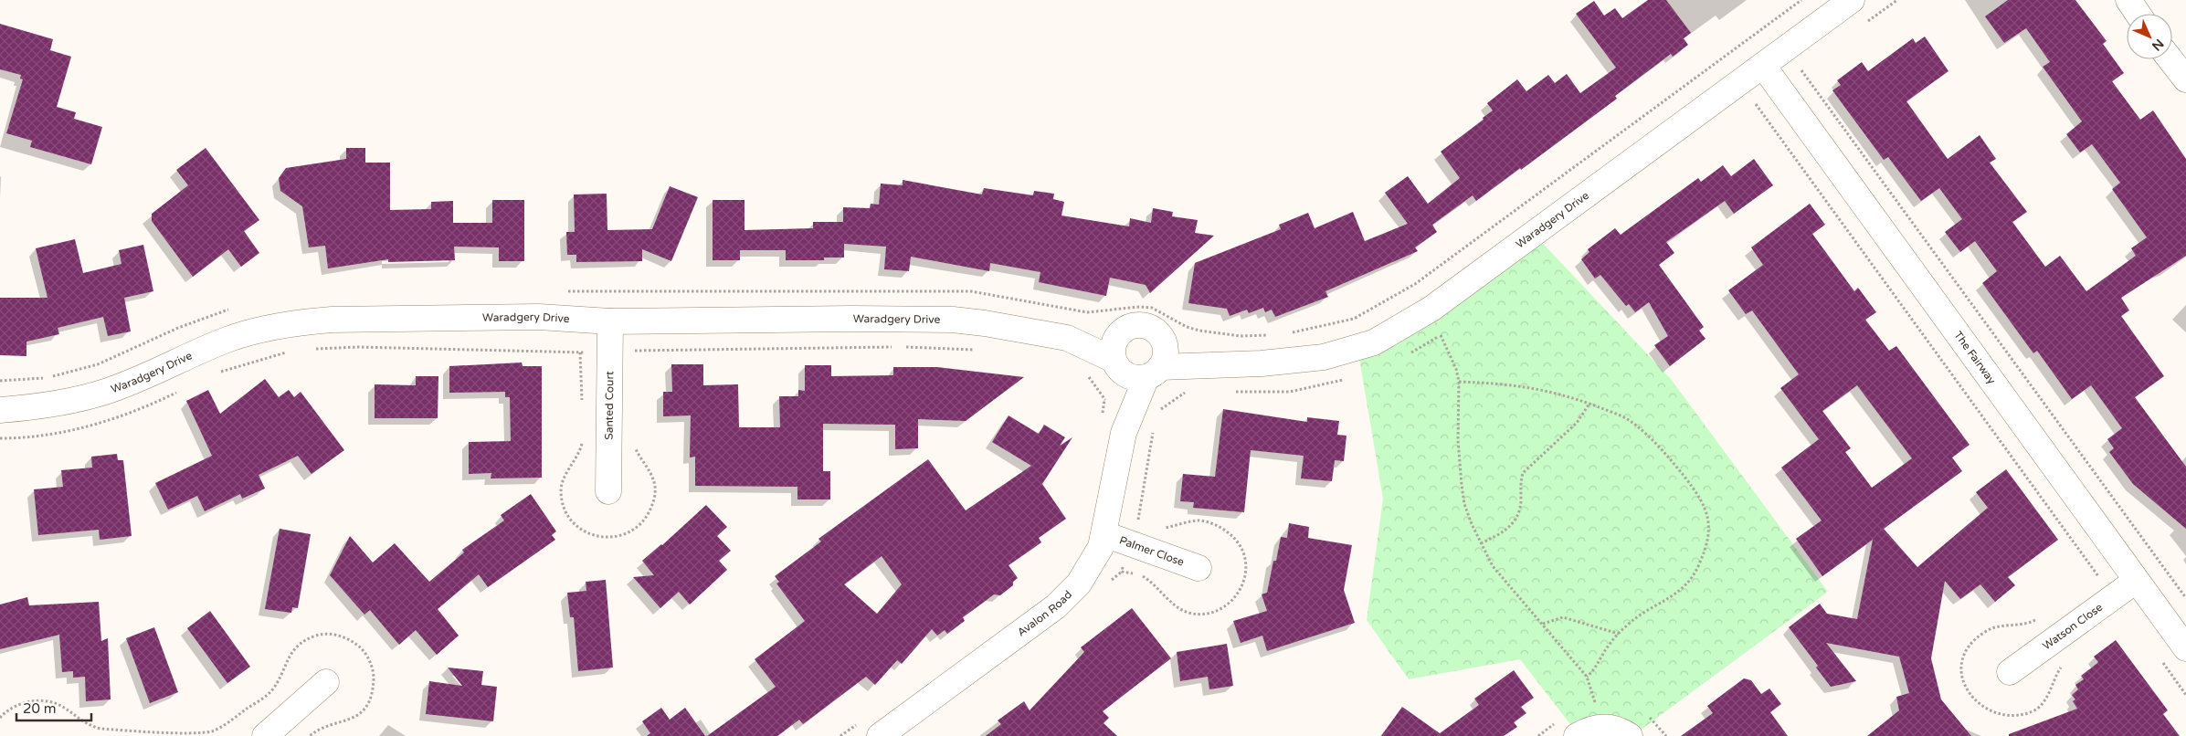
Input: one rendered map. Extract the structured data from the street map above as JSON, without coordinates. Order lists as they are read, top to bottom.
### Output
{
  "streets": {
    "street": [
      "Waradgery Drive",
      "The Fairway",
      "Santed Court",
      "Palmer Close",
      "Avalon Road",
      "Watson Close"
    ]
  },
  "crossings": [
    ["Waradgery Drive", "The Fairway"],
    ["Waradgery Drive", "Santed Court"],
    ["Waradgery Drive", "Avalon Road"],
    ["The Fairway", "Watson Close"],
    ["Palmer Close", "Avalon Road"]
  ],
  "scale_bar": "20 m",
  "north": "bottom right"
}
